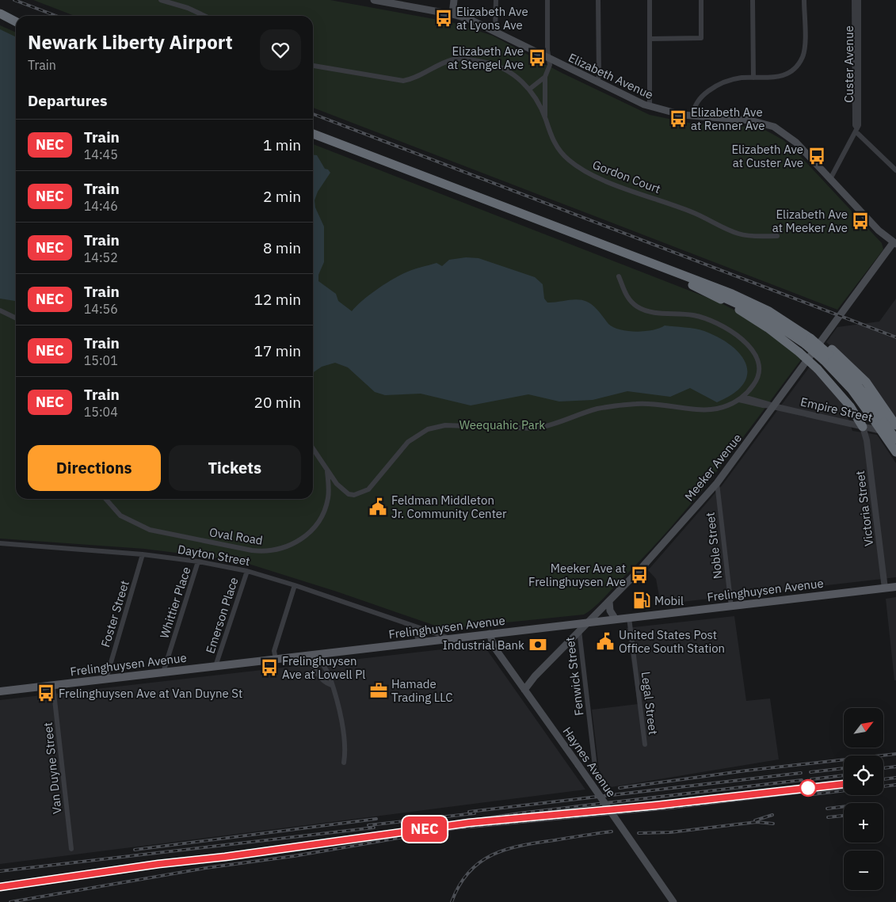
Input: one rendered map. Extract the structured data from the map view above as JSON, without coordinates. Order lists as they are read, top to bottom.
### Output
{
  "streets": {
    "main road": [
      "Elizabeth Avenue",
      "Meeker Avenue",
      "Frelinghuysen Avenue",
      "Haynes Avenue"
    ],
    "street": [
      "Custer Avenue",
      "Gordon Court",
      "Empire Street",
      "Victoria Street",
      "Oval Road",
      "Noble Street",
      "Dayton Street",
      "Whittier Place",
      "Foster Street",
      "Emerson Place",
      "Fenwick Street",
      "Legal Street",
      "Van Duyne Street"
    ]
  },
  "crossings": [
    ["Custer Avenue", "Elizabeth Avenue"],
    ["Elizabeth Avenue", "Meeker Avenue"],
    ["Empire Street", "Meeker Avenue"],
    ["Empire Street", "Victoria Street"],
    ["Meeker Avenue", "Noble Street"],
    ["Meeker Avenue", "Frelinghuysen Avenue"],
    ["Victoria Street", "Frelinghuysen Avenue"],
    ["Noble Street", "Frelinghuysen Avenue"],
    ["Dayton Street", "Frelinghuysen Avenue"],
    ["Dayton Street", "Whittier Place"],
    ["Dayton Street", "Foster Street"],
    ["Dayton Street", "Emerson Place"],
    ["Frelinghuysen Avenue", "Whittier Place"],
    ["Frelinghuysen Avenue", "Foster Street"],
    ["Frelinghuysen Avenue", "Emerson Place"],
    ["Frelinghuysen Avenue", "Fenwick Street"],
    ["Frelinghuysen Avenue", "Legal Street"],
    ["Frelinghuysen Avenue", "Haynes Avenue"],
    ["Frelinghuysen Avenue", "Van Duyne Street"]
  ],
  "parks": ["Weequahic Park"],
  "places": {
    "bus stop": [
      "Elizabeth Ave at Lyons Ave",
      "Elizabeth Ave at Stengel Ave",
      "Elizabeth Ave at Renner Ave",
      "Elizabeth Ave at Custer Ave",
      "Elizabeth Ave at Meeker Ave",
      "Meeker Ave at Frelinghuysen Ave",
      "Frelinghuysen Ave at Lowell Pl",
      "Frelinghuysen Ave at Van Duyne St"
    ],
    "public building": ["Feldman Middleton Jr. Community Center", "United States Post Office South Station"],
    "fuel station": ["Mobil"],
    "bank": ["Industrial Bank"],
    "office": ["Hamade Trading LLC"]
  },
  "north": "top right",
  "page": {
    "on_map": "NEC",
    "heading": [
      ["Newark Liberty Airport", "Train"],
      "Departures"
    ],
    "list": [
      {
        "mark": "NEC",
        "name": "Train",
        "note": "14:45",
        "value": "1 min"
      },
      {
        "mark": "NEC",
        "name": "Train",
        "note": "14:46",
        "value": "2 min"
      },
      {
        "mark": "NEC",
        "name": "Train",
        "note": "14:52",
        "value": "8 min"
      },
      {
        "mark": "NEC",
        "name": "Train",
        "note": "14:56",
        "value": "12 min"
      },
      {
        "mark": "NEC",
        "name": "Train",
        "note": "15:01",
        "value": "17 min"
      },
      {
        "mark": "NEC",
        "name": "Train",
        "note": "15:04",
        "value": "20 min"
      }
    ],
    "buttons": ["Directions", "Tickets"],
    "map_buttons": ["+", "−"]
  }
}
